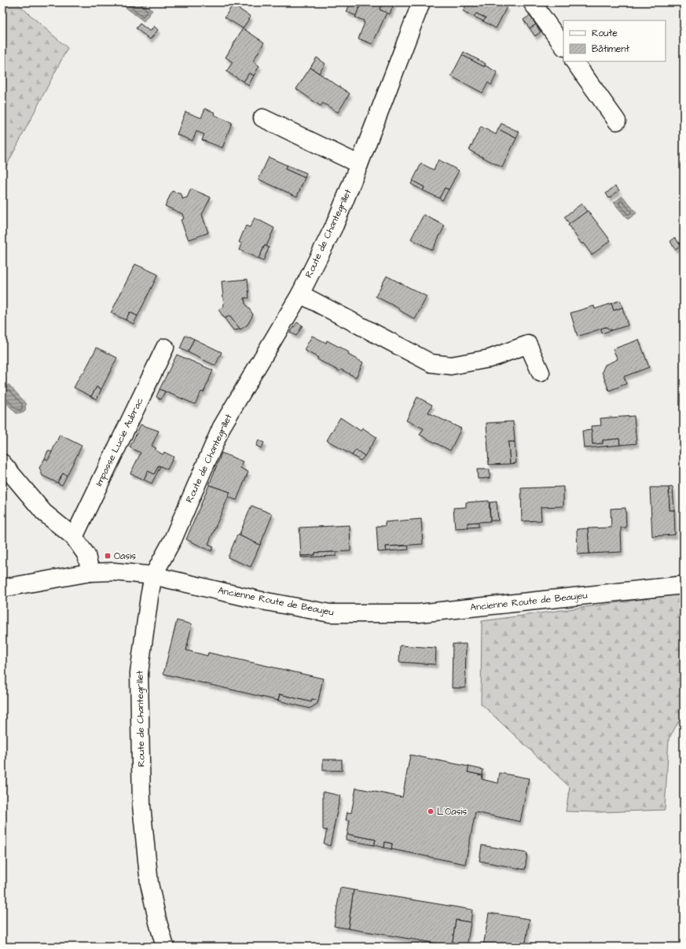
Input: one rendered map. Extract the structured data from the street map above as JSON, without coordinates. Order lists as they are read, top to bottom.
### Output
{
  "streets": {
    "street": ["Route de Chantegrillet", "Impasse Lucie Aubrac", "Ancienne Route de Beaujeu"]
  },
  "crossings": [
    ["Route de Chantegrillet", "Ancienne Route de Beaujeu"]
  ],
  "places": {
    "transit": ["Oasis"],
    "other": ["L'Oasis"]
  },
  "legend": ["Route", "Bâtiment"]
}
